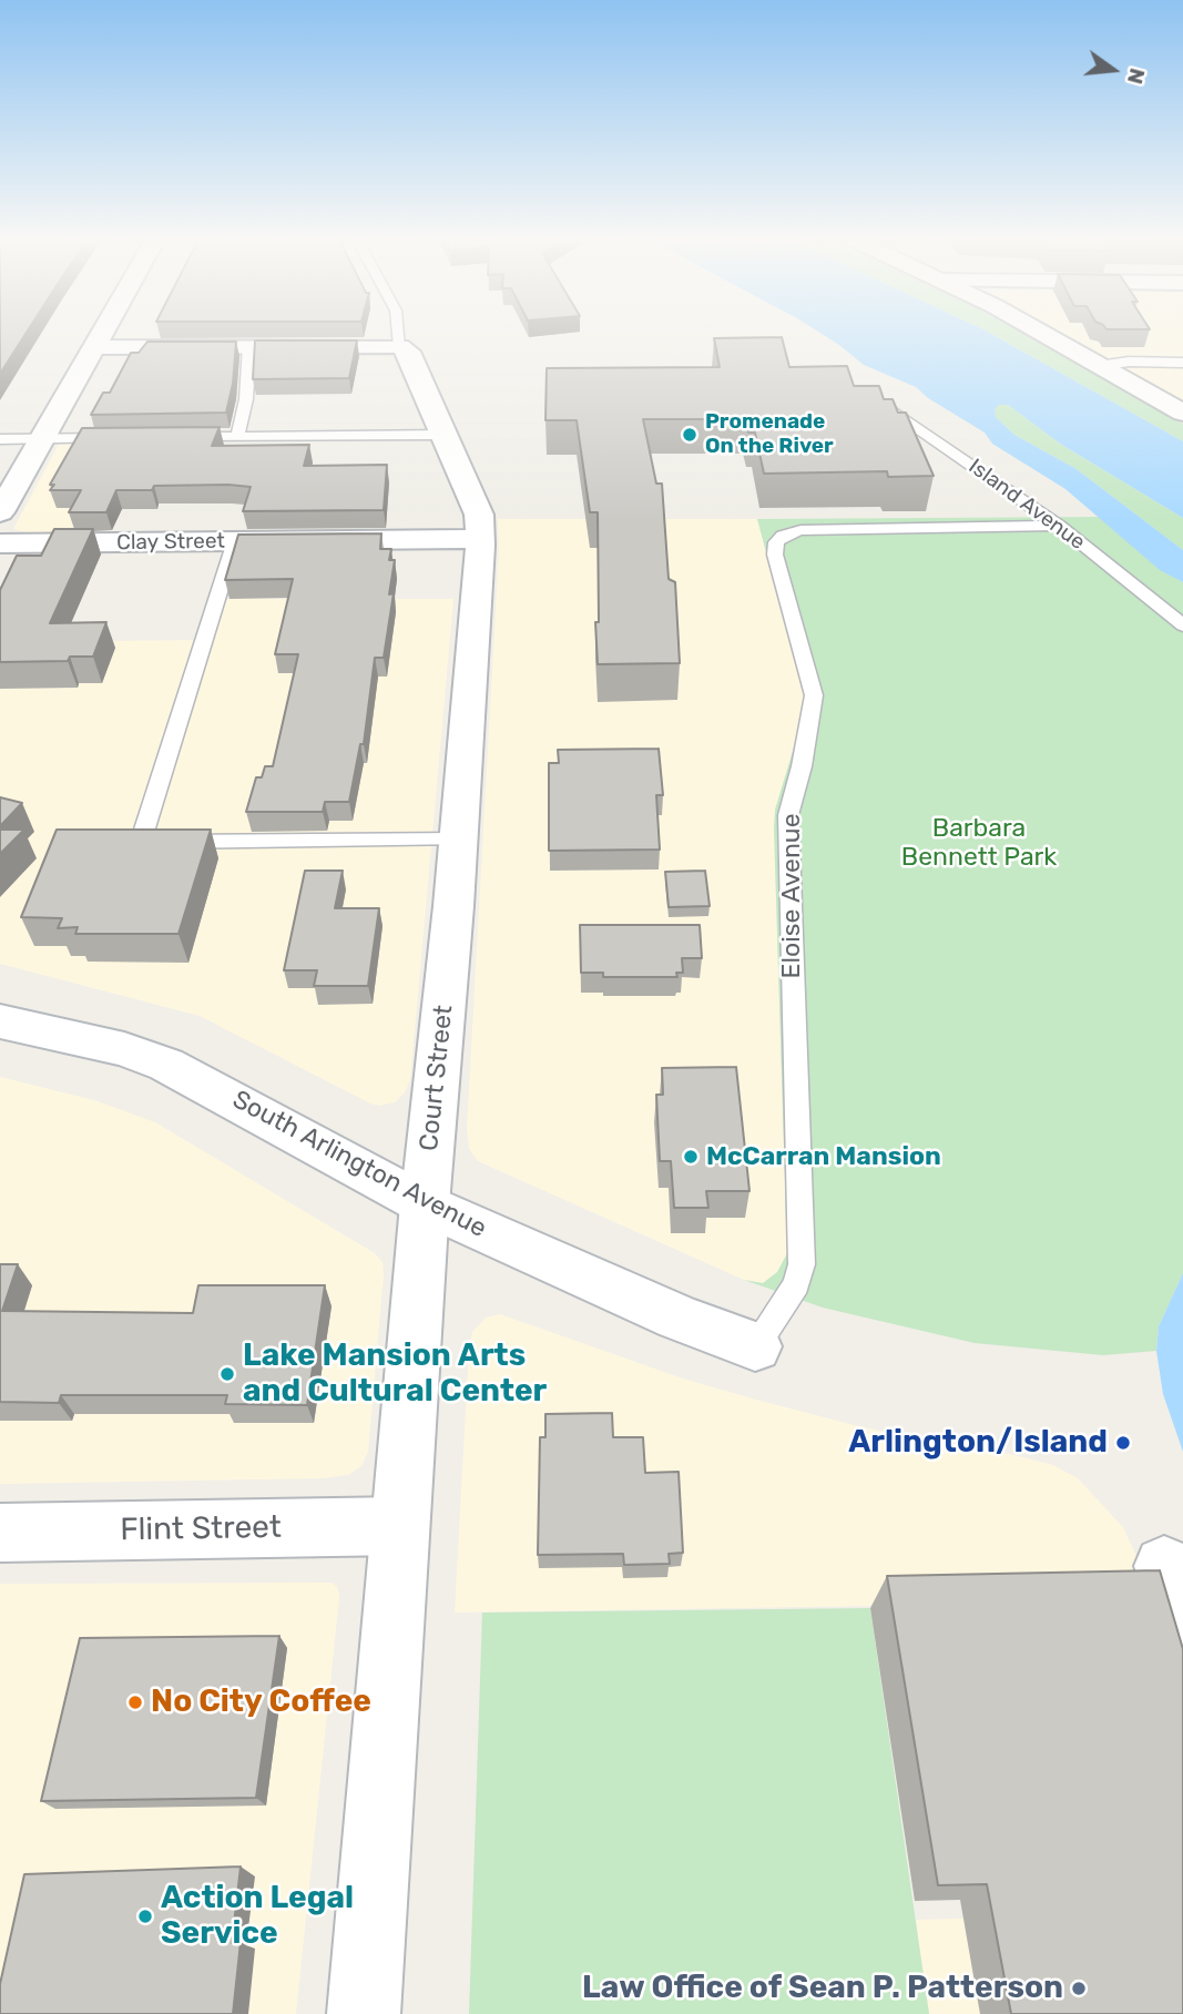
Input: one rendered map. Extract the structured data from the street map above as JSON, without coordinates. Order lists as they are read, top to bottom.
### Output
{
  "streets": {
    "street": [
      "Clay Street",
      "Court Street",
      "South Arlington Avenue",
      "Flint Street"
    ],
    "lane": ["Island Avenue", "Eloise Avenue"]
  },
  "crossings": [
    ["Island Avenue", "Eloise Avenue"],
    ["Clay Street", "Court Street"],
    ["Eloise Avenue", "South Arlington Avenue"],
    ["Court Street", "South Arlington Avenue"],
    ["Court Street", "Flint Street"]
  ],
  "parks": ["Barbara Bennett Park"],
  "places": [
    "Promenade On the River",
    "McCarran Mansion",
    "Lake Mansion Arts and Cultural Center",
    "Arlington/Island",
    "No City Coffee",
    "Action Legal Service",
    "Law Office of Sean P. Patterson"
  ],
  "north": "right"
}
